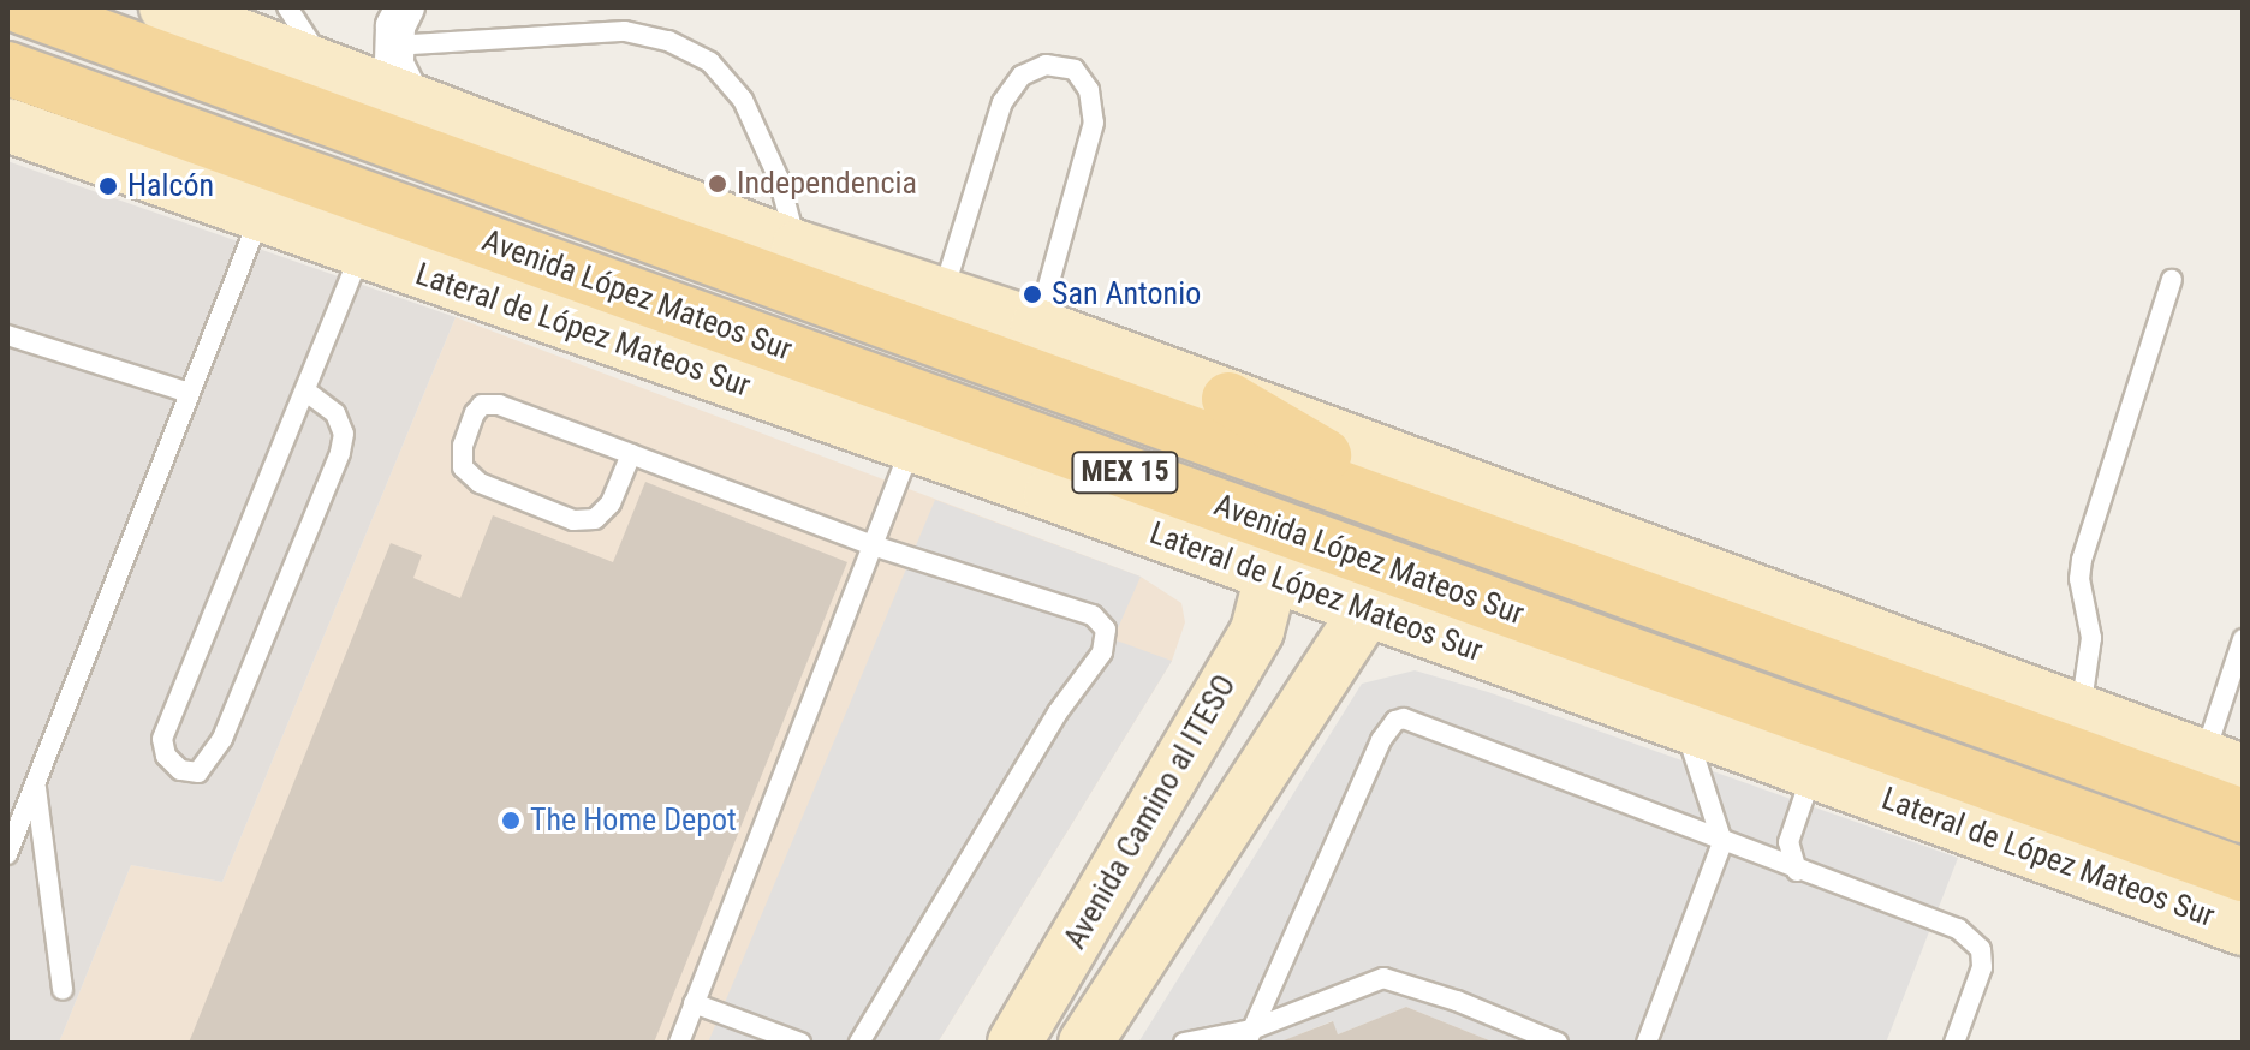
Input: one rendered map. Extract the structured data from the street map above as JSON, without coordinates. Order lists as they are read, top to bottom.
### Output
{
  "streets": {
    "main road": [
      "Avenida López Mateos Sur",
      "Lateral de López Mateos Sur",
      "MEX 15",
      "Avenida Camino al ITESO"
    ]
  },
  "crossings": [
    ["Lateral de López Mateos Sur", "Avenida Camino al ITESO"]
  ],
  "places": [
    "Independencia",
    "Halcón",
    "San Antonio",
    "The Home Depot"
  ]
}
